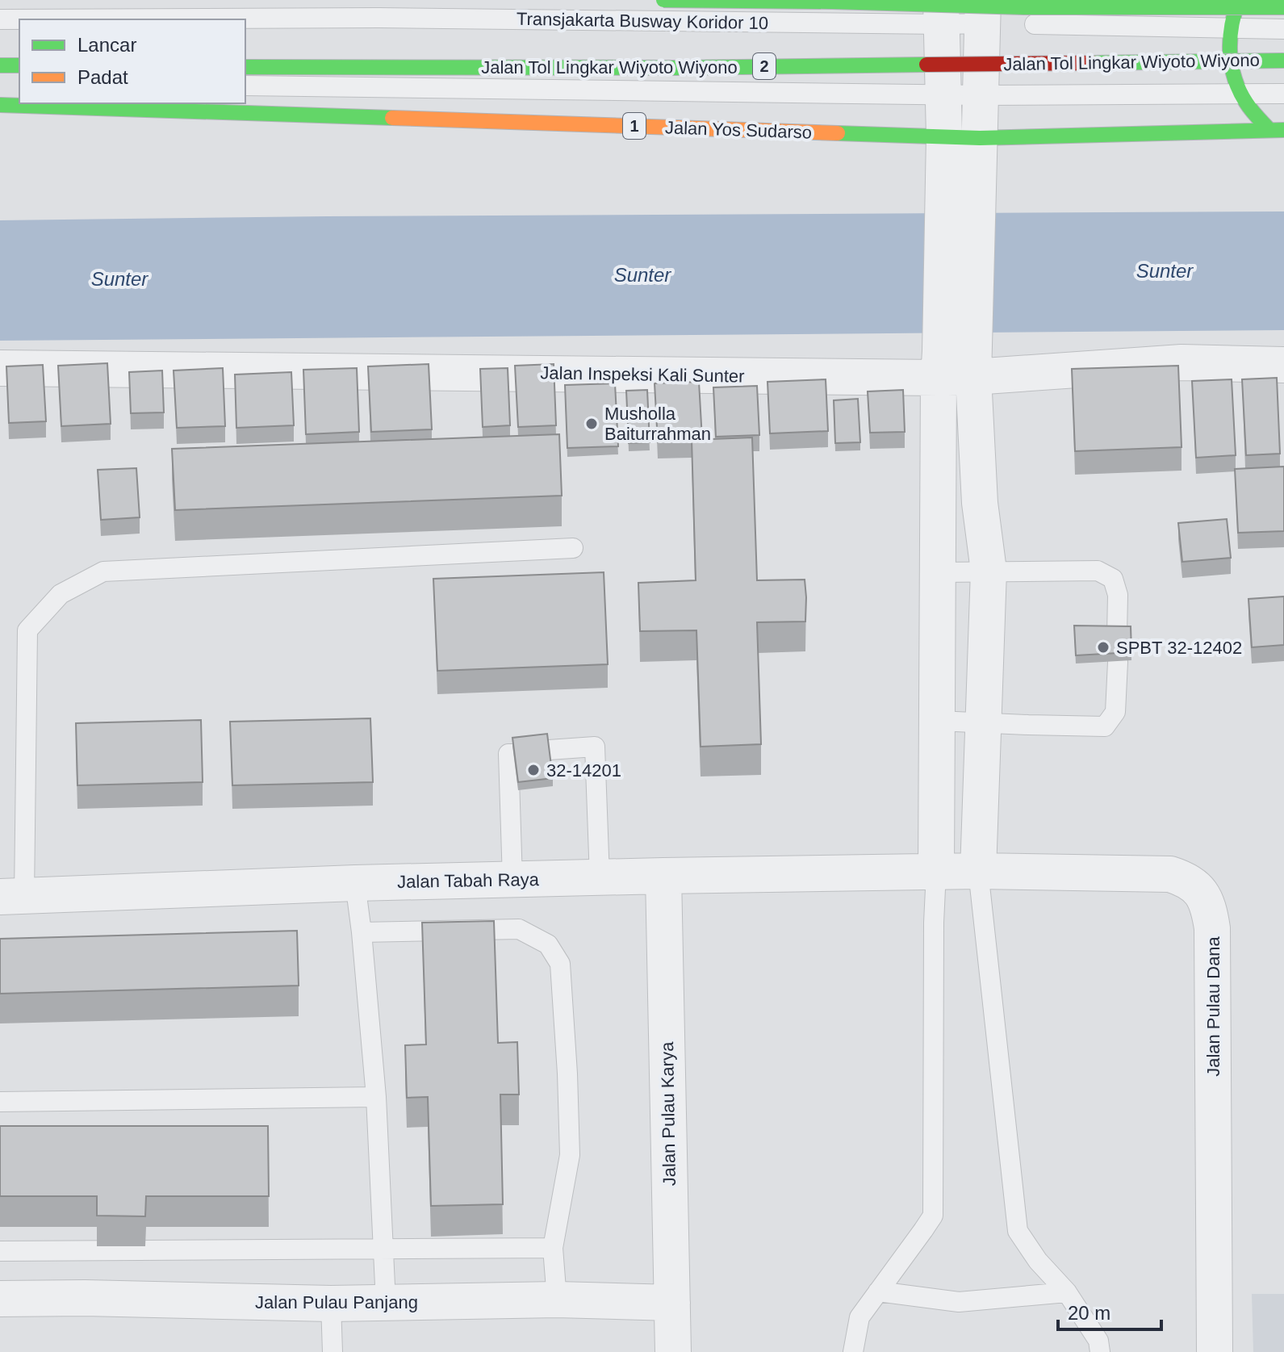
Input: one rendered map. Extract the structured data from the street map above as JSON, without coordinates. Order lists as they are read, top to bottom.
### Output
{
  "streets": {
    "highway": [
      "Jalan Tol Lingkar Wiyoto Wiyono",
      "2",
      "1",
      "Jalan Yos Sudarso"
    ],
    "street": [
      "Jalan Inspeksi Kali Sunter",
      "Jalan Tabah Raya",
      "Jalan Pulau Dana",
      "Jalan Pulau Karya",
      "Jalan Pulau Panjang"
    ],
    "lane": ["Transjakarta Busway Koridor 10"]
  },
  "crossings": [
    ["Jalan Tabah Raya", "Jalan Pulau Dana"],
    ["Jalan Tabah Raya", "Jalan Pulau Karya"],
    ["Jalan Pulau Karya", "Jalan Pulau Panjang"]
  ],
  "water": ["Sunter"],
  "places": ["Musholla Baiturrahman", "SPBT 32-12402", "32-14201"],
  "legend": ["Lancar", "Padat"],
  "scale_bar": "20 m"
}
